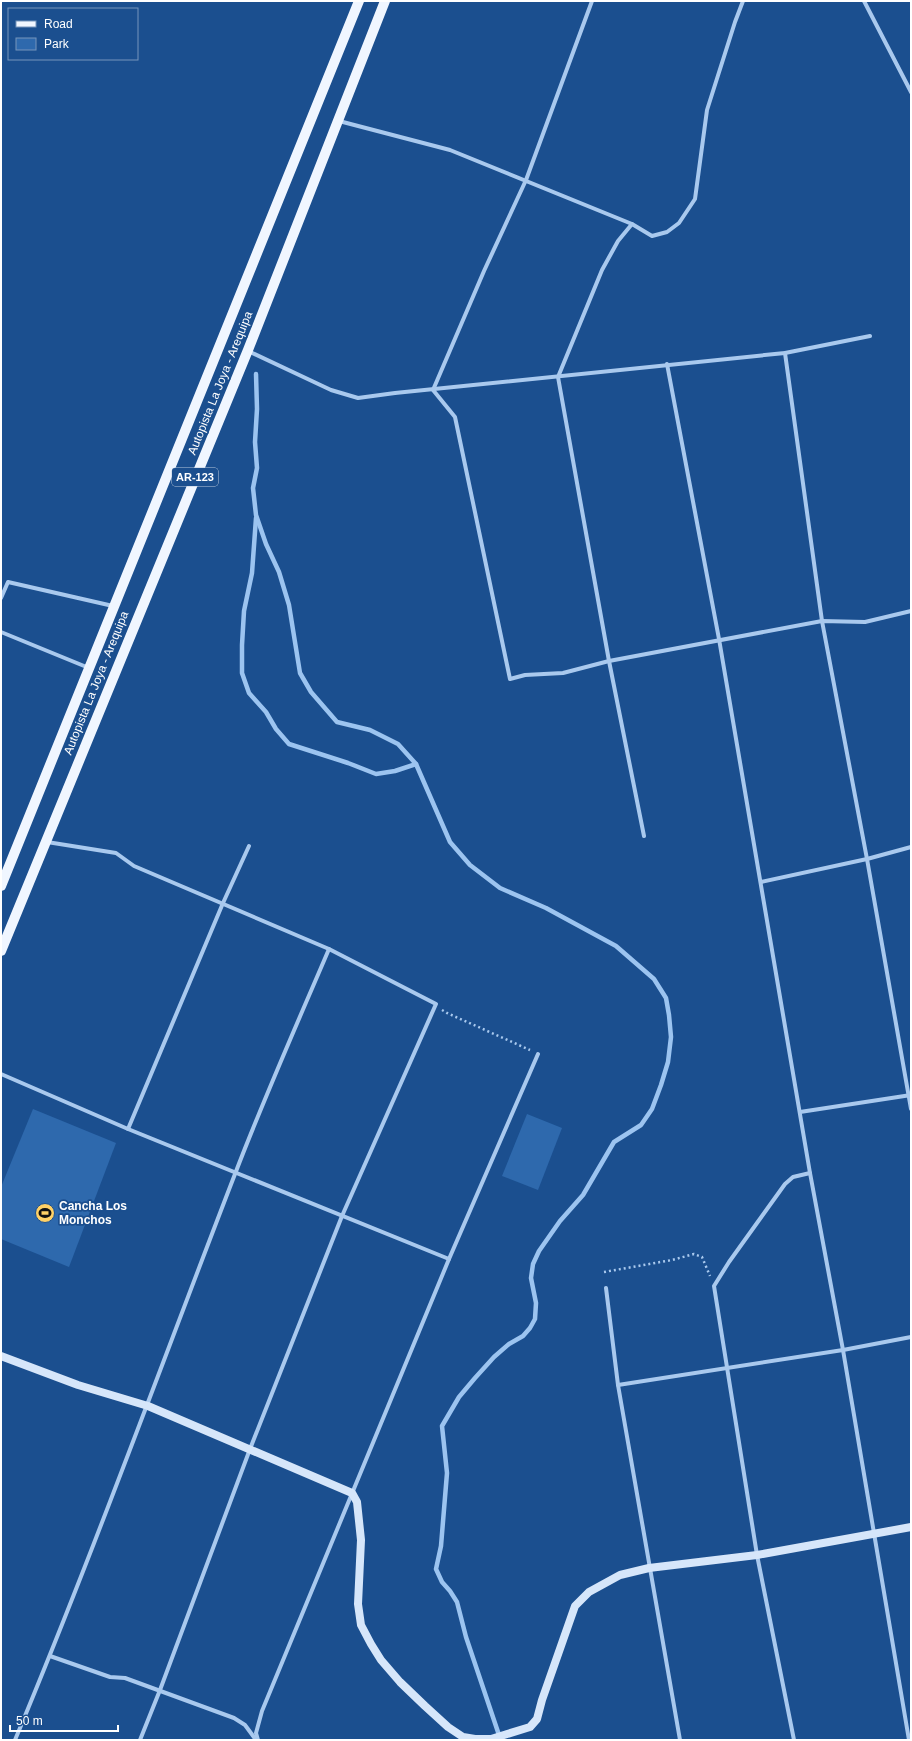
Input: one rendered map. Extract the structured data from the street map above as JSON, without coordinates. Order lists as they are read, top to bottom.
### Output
{
  "streets": {
    "main road": ["Autopista La Joya - Arequipa", "AR-123"]
  },
  "places": {
    "sports": ["Cancha Los Monchos"]
  },
  "legend": ["Road", "Park"],
  "scale_bar": "50 m"
}
